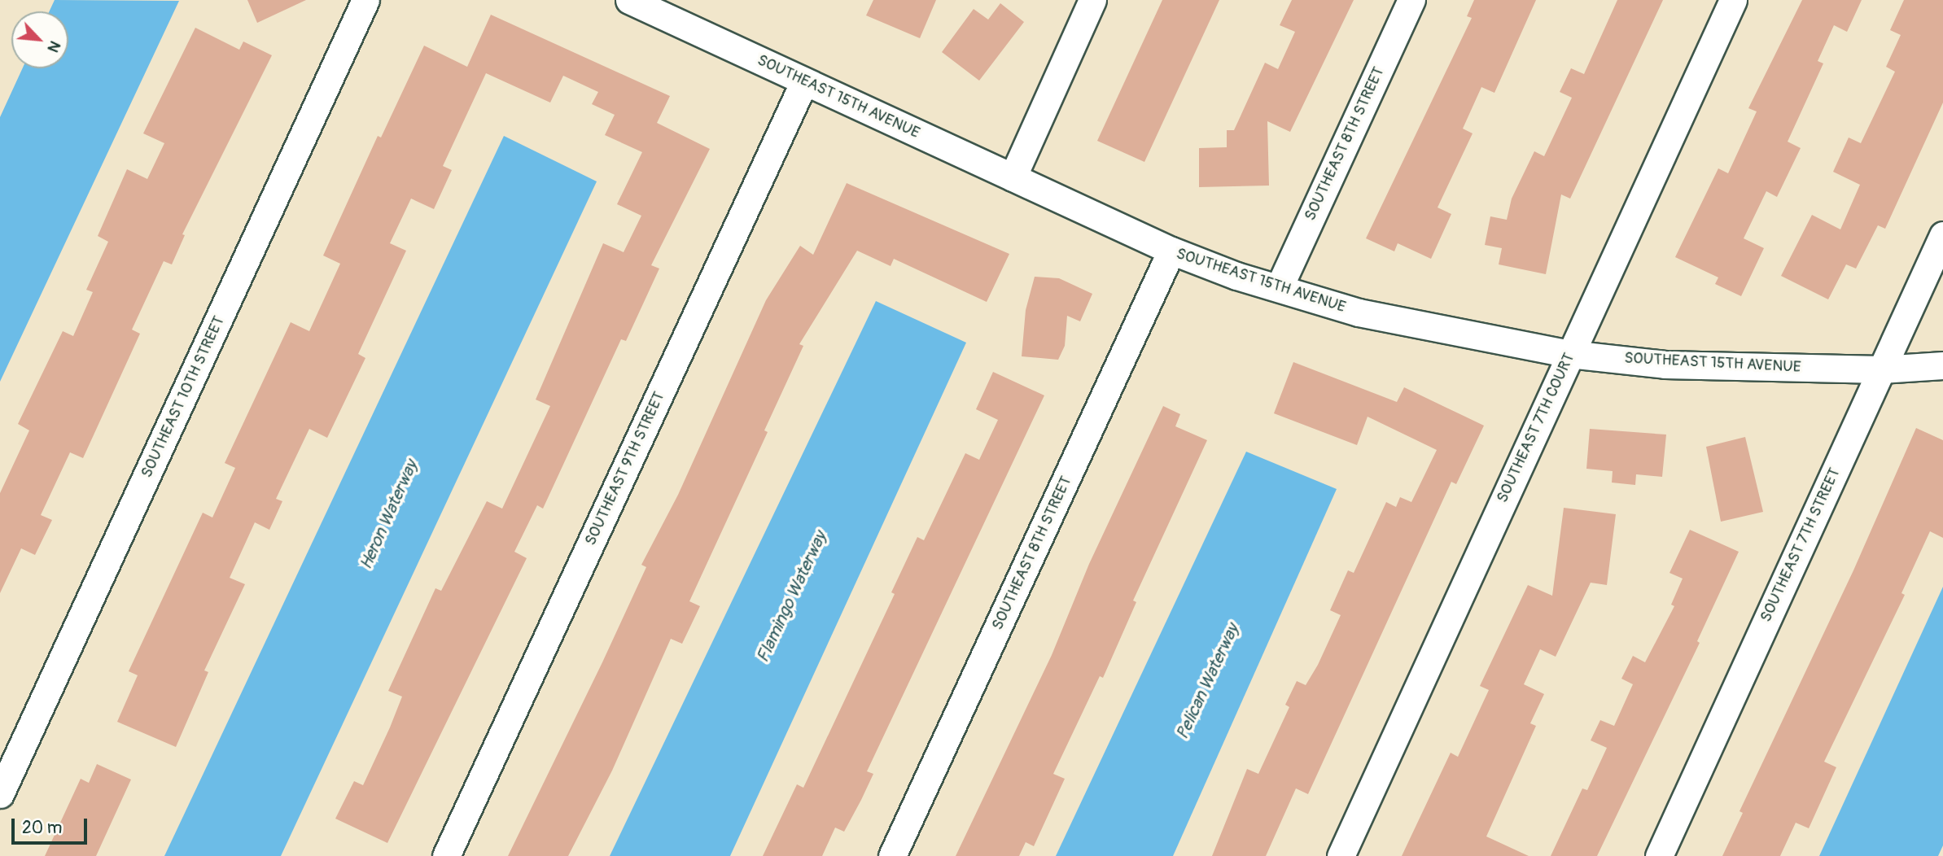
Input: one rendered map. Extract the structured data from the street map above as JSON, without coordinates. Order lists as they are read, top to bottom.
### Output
{
  "streets": {
    "street": [
      "SOUTHEAST 15TH AVENUE",
      "SOUTHEAST 8TH STREET",
      "SOUTHEAST 10TH STREET",
      "SOUTHEAST 7TH COURT",
      "SOUTHEAST 9TH STREET",
      "SOUTHEAST 7TH STREET"
    ]
  },
  "crossings": [
    ["SOUTHEAST 15TH AVENUE", "SOUTHEAST 8TH STREET"],
    ["SOUTHEAST 15TH AVENUE", "SOUTHEAST 7TH COURT"],
    ["SOUTHEAST 15TH AVENUE", "SOUTHEAST 9TH STREET"],
    ["SOUTHEAST 15TH AVENUE", "SOUTHEAST 7TH STREET"]
  ],
  "water": ["Heron Waterway", "Flamingo Waterway", "Pelican Waterway"],
  "scale_bar": "20 m",
  "north": "bottom right"
}
